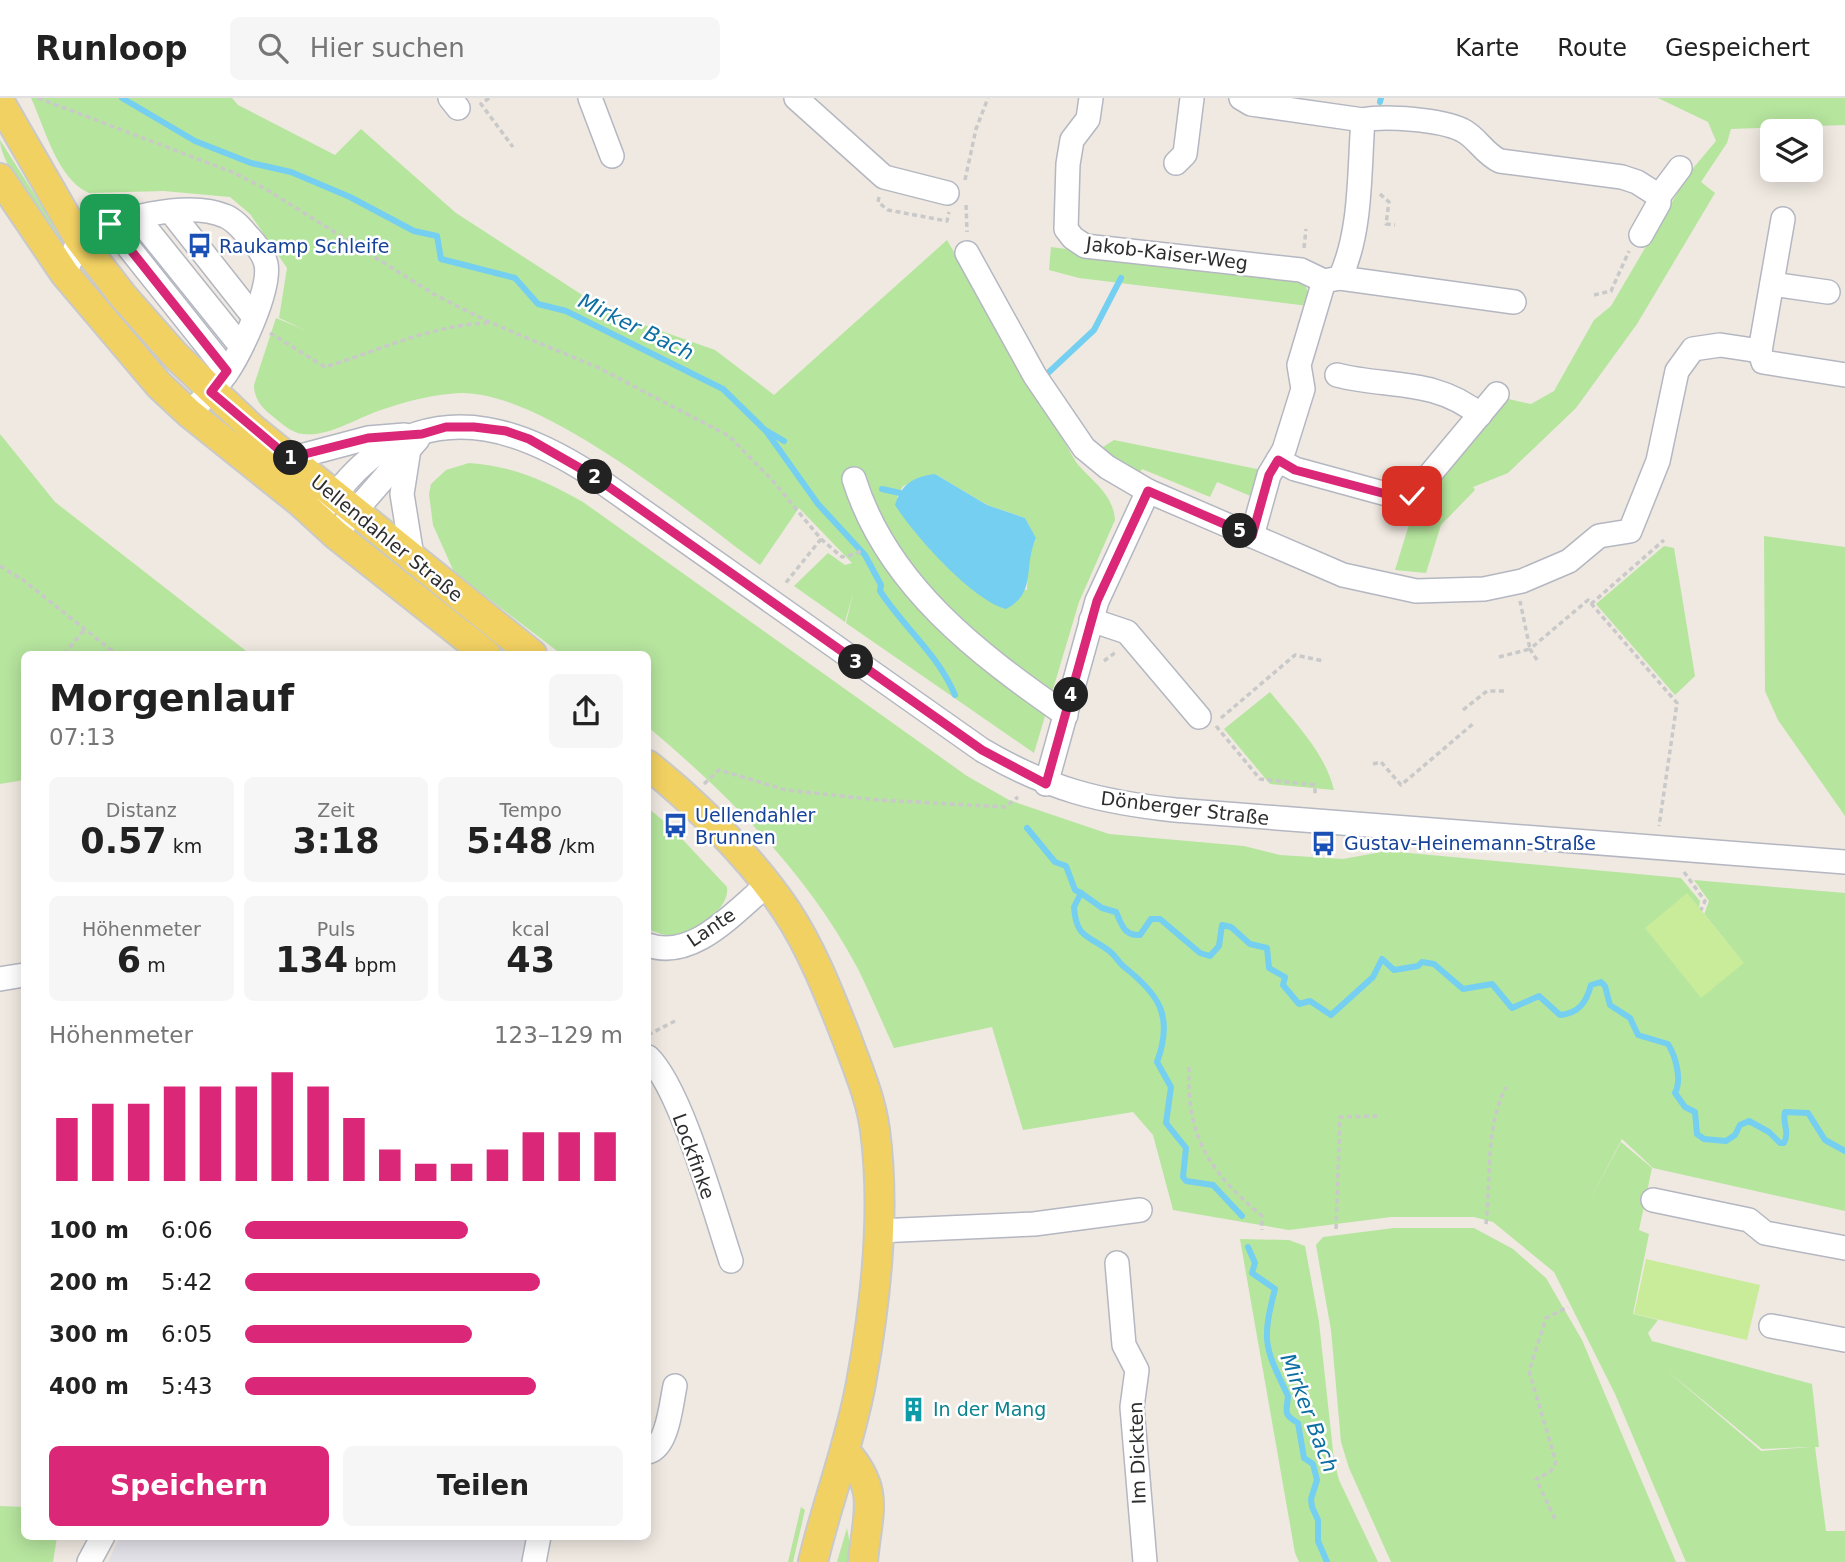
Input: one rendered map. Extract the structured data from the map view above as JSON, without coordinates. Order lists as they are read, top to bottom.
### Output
{
  "streets": {
    "main road": ["Uellendahler Straße"],
    "street": [
      "Jakob-Kaiser-Weg",
      "Dönberger Straße",
      "Lante",
      "Lockfinke",
      "Im Dickten"
    ]
  },
  "crossings": [
    ["Uellendahler Straße", "Dönberger Straße"]
  ],
  "water": ["Mirker Bach"],
  "places": {
    "bus stop": ["Raukamp Schleife", "Uellendahler Brunnen", "Gustav-Heinemann-Straße"],
    "building": ["In der Mang"]
  },
  "page": {
    "header": "Runloop",
    "search": "Hier suchen",
    "nav": ["Karte", "Route", "Gespeichert"],
    "pins": [
      "1",
      "2",
      "5",
      "3",
      "4"
    ],
    "heading": ["Morgenlauf", "07:13"],
    "stats": [
      ["Distanz", "0.57 km"],
      ["Zeit", "3:18"],
      ["Tempo", "5:48 /km"],
      ["Höhenmeter", "6 m"],
      ["Puls", "134 bpm"],
      ["kcal", "43"]
    ],
    "chart": ["Höhenmeter", "123–129 m"],
    "list": [
      {
        "name": "100 m",
        "note": "6:06"
      },
      {
        "name": "200 m",
        "note": "5:42"
      },
      {
        "name": "300 m",
        "note": "6:05"
      },
      {
        "name": "400 m",
        "note": "5:43"
      }
    ],
    "buttons": ["Speichern", "Teilen"]
  }
}
